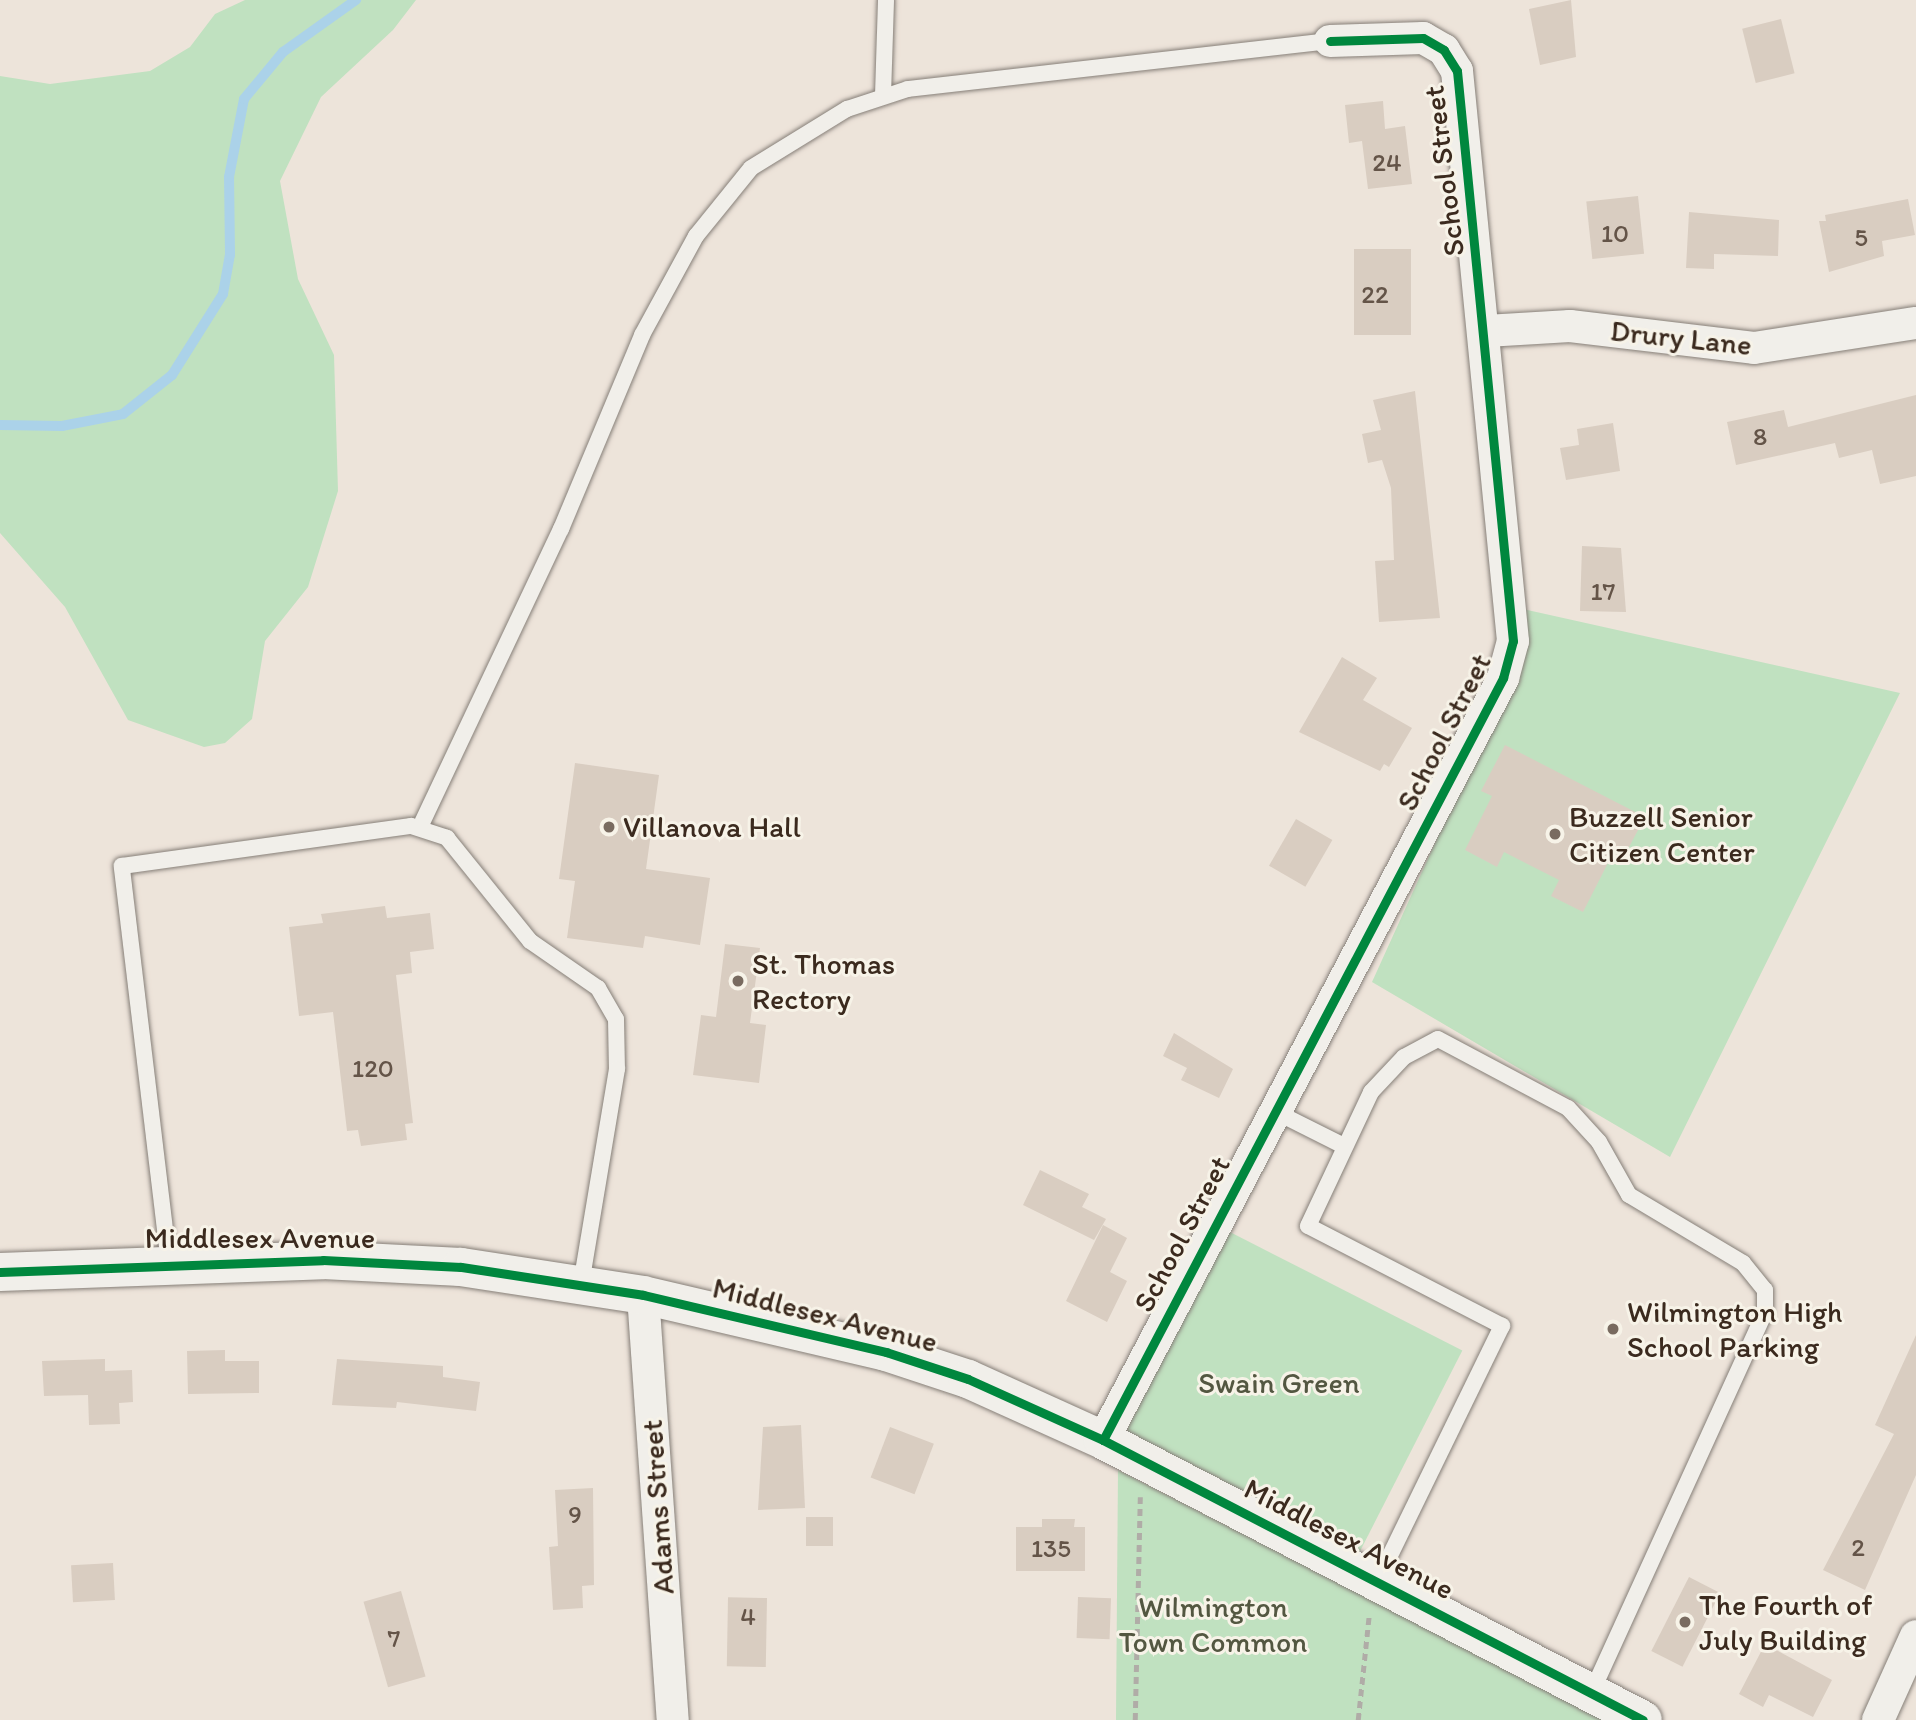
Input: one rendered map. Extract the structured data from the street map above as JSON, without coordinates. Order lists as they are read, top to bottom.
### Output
{
  "streets": {
    "street": [
      "School Street",
      "Drury Lane",
      "Middlesex Avenue",
      "Adams Street"
    ]
  },
  "crossings": [
    ["School Street", "Drury Lane"],
    ["School Street", "Middlesex Avenue"],
    ["Middlesex Avenue", "Adams Street"]
  ],
  "parks": ["Swain Green", "Wilmington Town Common"],
  "places": [
    "Villanova Hall",
    "Buzzell Senior Citizen Center",
    "St. Thomas Rectory",
    "Wilmington High School Parking",
    "The Fourth of July Building"
  ],
  "house_numbers": [
    "24",
    "10",
    "5",
    "22",
    "8",
    "17",
    "120",
    "9",
    "2",
    "135",
    "4",
    "7"
  ]
}
